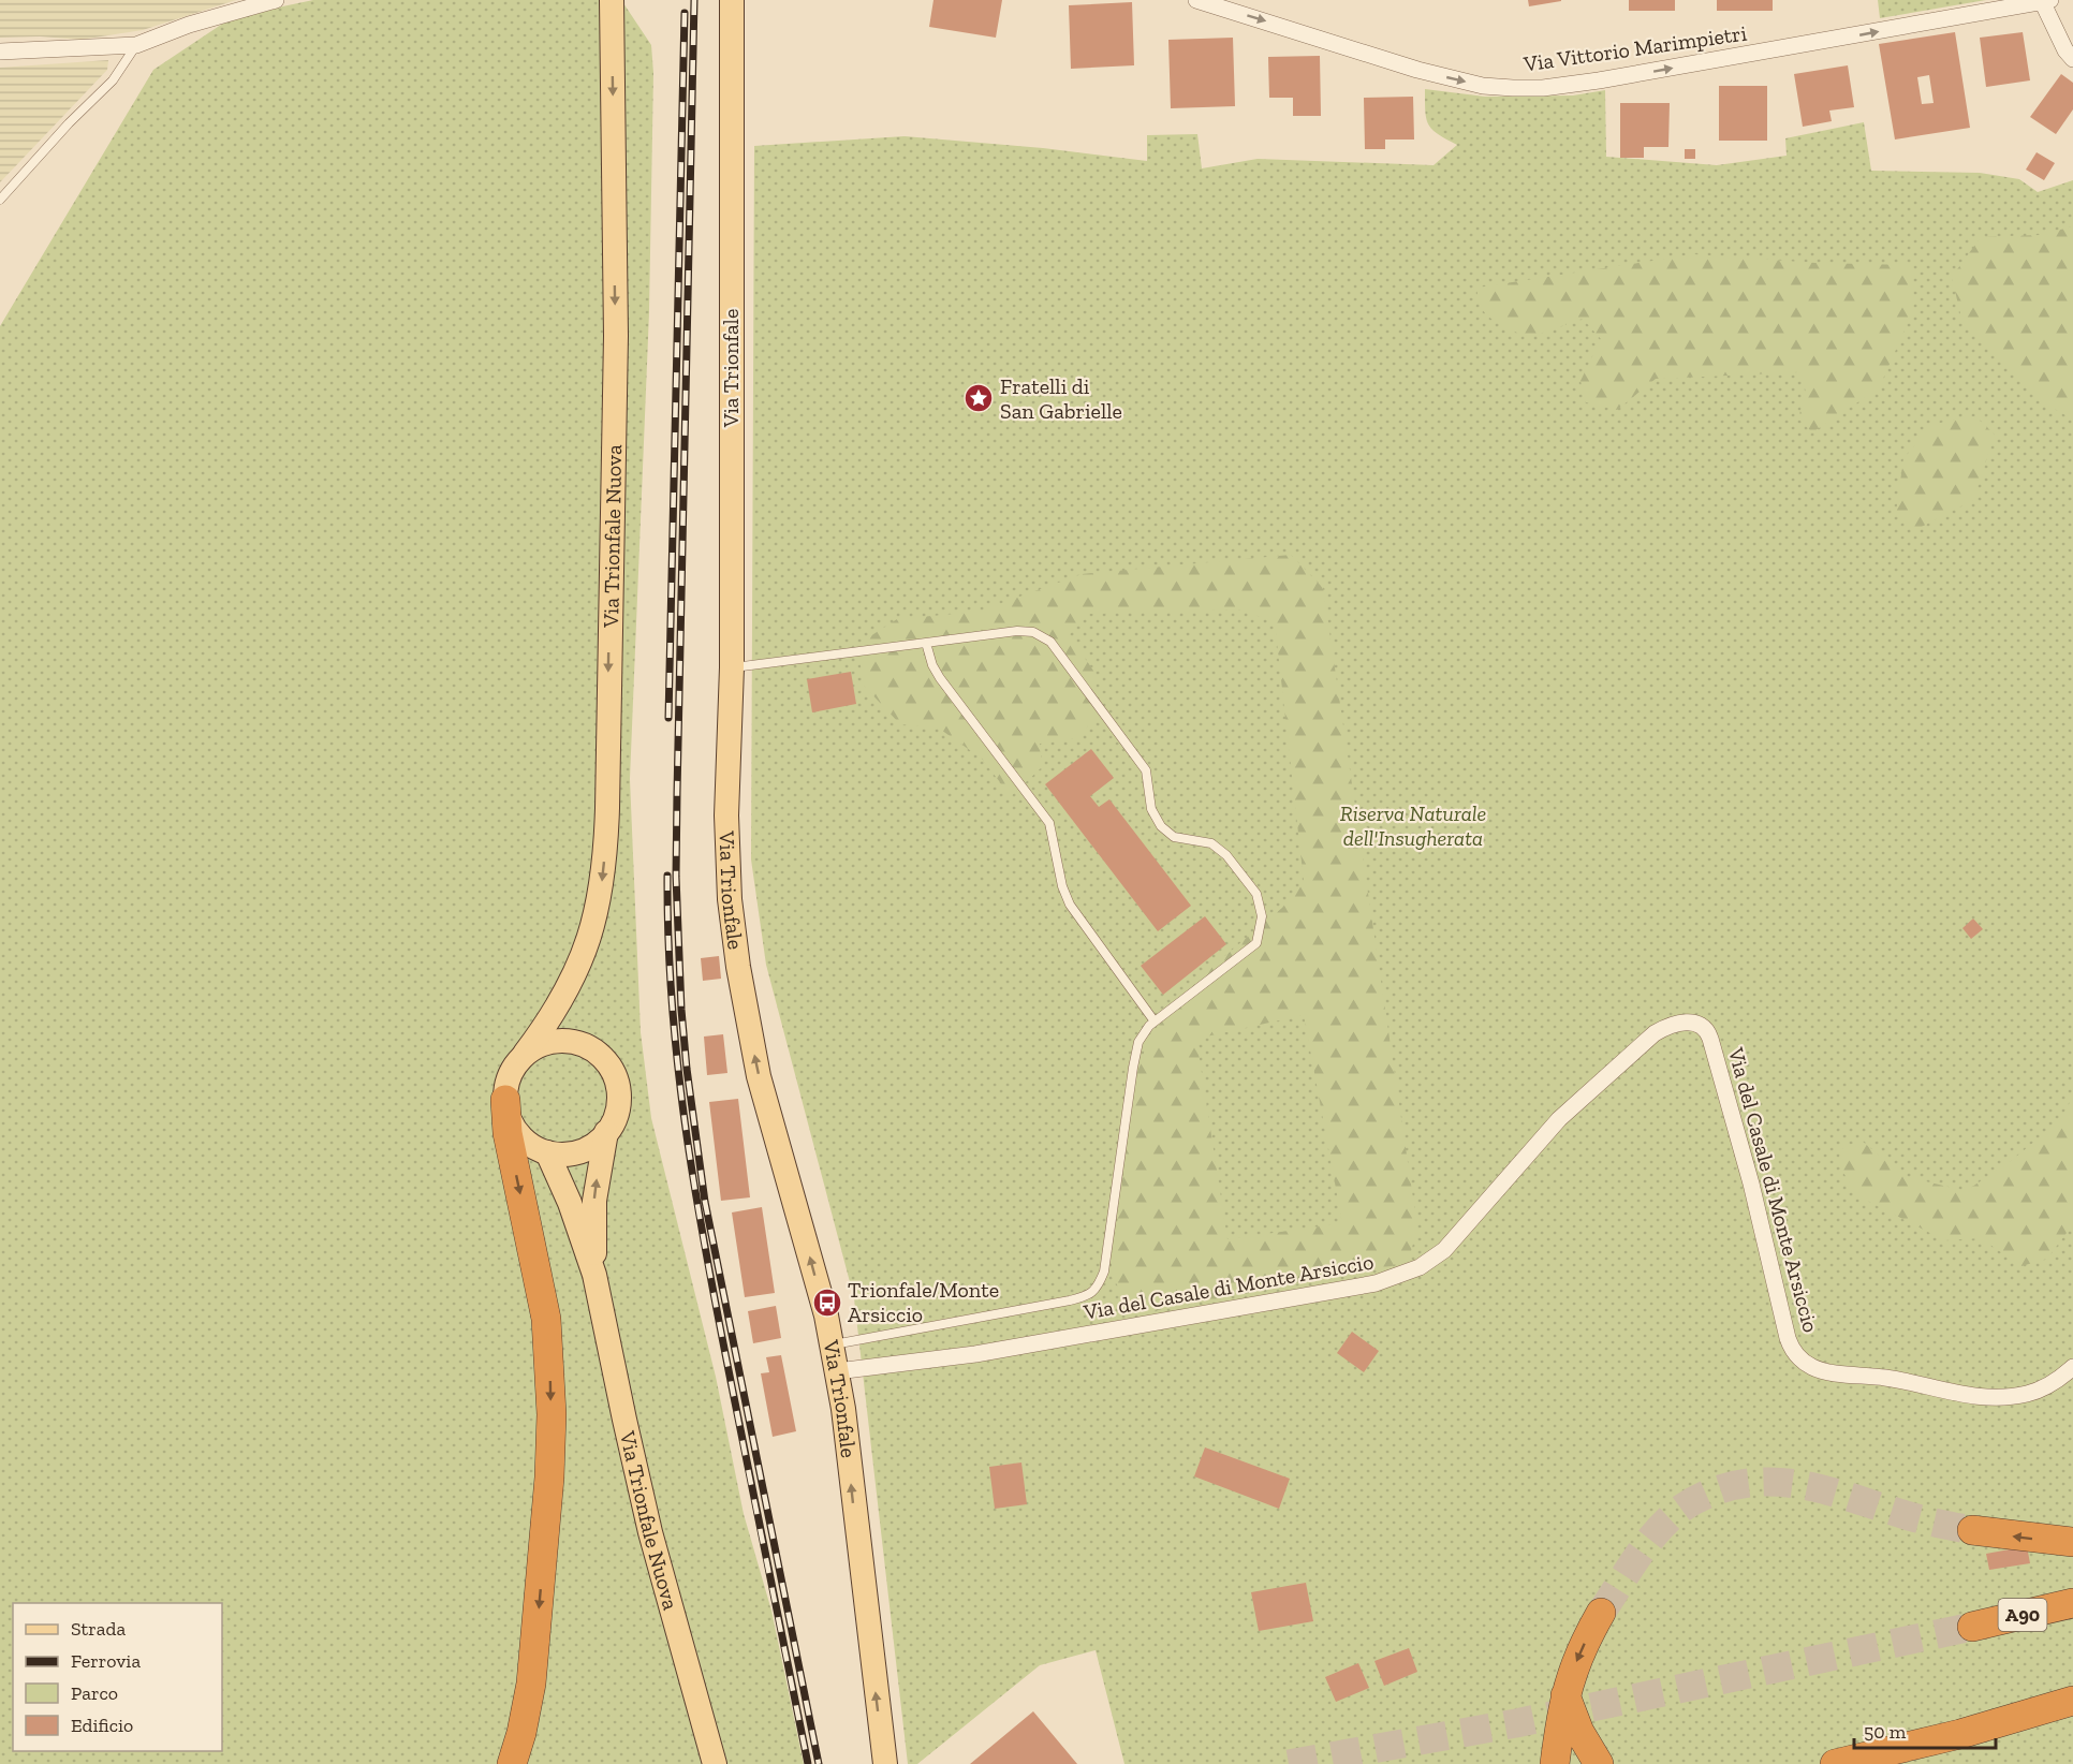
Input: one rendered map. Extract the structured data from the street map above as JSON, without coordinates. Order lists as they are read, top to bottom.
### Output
{
  "streets": {
    "highway": ["A90"],
    "main road": ["Via Trionfale", "Via Trionfale Nuova"],
    "street": ["Via Vittorio Marimpietri", "Via del Casale di Monte Arsiccio"]
  },
  "crossings": [
    ["Via Trionfale", "Via del Casale di Monte Arsiccio"]
  ],
  "one_way": ["Via Vittorio Marimpietri", "Via Trionfale"],
  "parks": ["Riserva Naturale dell'Insugherata"],
  "places": {
    "place": ["Fratelli di San Gabrielle"],
    "bus stop": ["Trionfale/Monte Arsiccio"]
  },
  "legend": [
    "Strada",
    "Ferrovia",
    "Parco",
    "Edificio"
  ],
  "scale_bar": "50 m"
}
